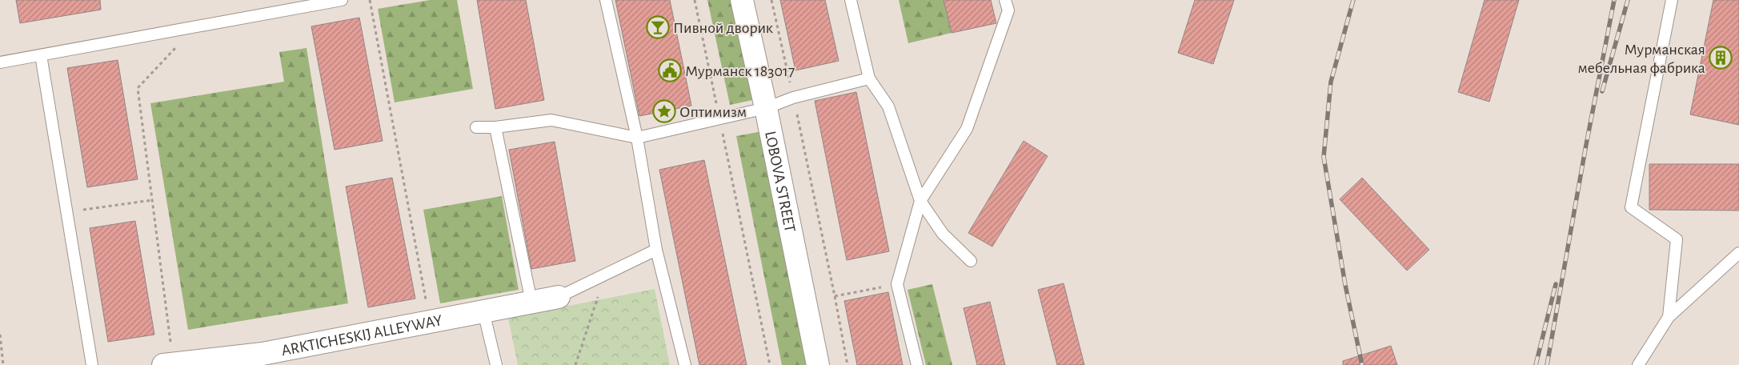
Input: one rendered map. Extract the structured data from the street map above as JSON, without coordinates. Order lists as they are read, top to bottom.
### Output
{
  "streets": {
    "street": ["LOBOVA STREET", "ARKTICHESKIJ ALLEYWAY"]
  },
  "places": {
    "bar": ["Пивной дворик"],
    "building": ["Мурманская мебельная фабрика"],
    "public building": ["Мурманск 183017"],
    "place": ["Оптимизм"]
  }
}
